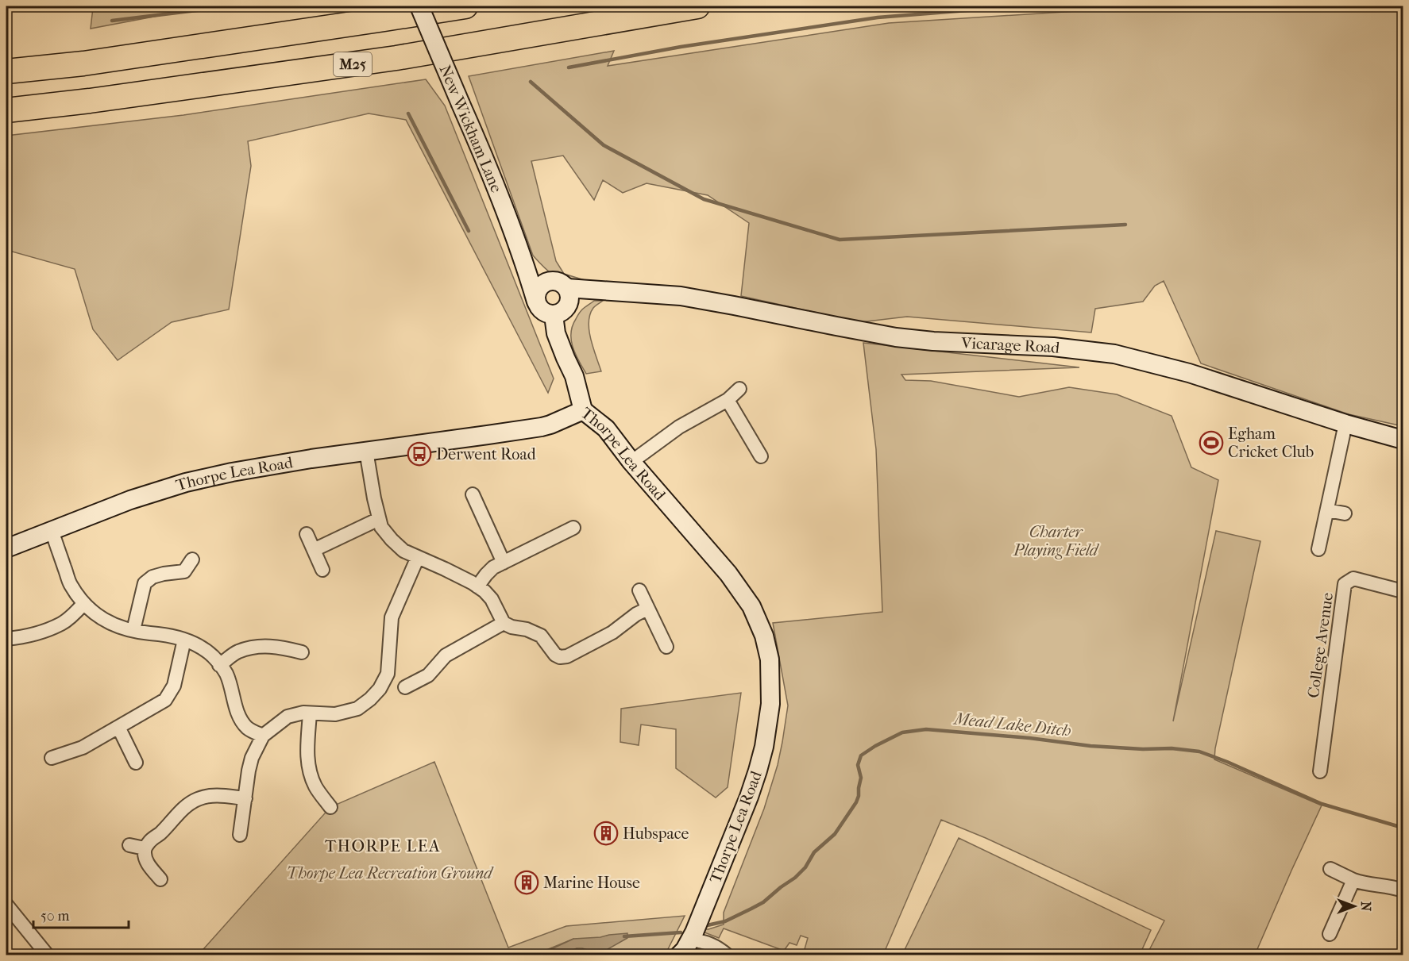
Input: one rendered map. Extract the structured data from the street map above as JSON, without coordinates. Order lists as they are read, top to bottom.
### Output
{
  "streets": {
    "highway": ["M25"],
    "main road": ["New Wickham Lane", "Vicarage Road", "Thorpe Lea Road"],
    "street": ["College Avenue"]
  },
  "crossings": [
    ["New Wickham Lane", "Vicarage Road"]
  ],
  "districts": ["THORPE LEA"],
  "water": ["Mead Lake Ditch"],
  "parks": ["Charter Playing Field", "Thorpe Lea Recreation Ground"],
  "places": {
    "sports": ["Egham Cricket Club"],
    "bus stop": ["Derwent Road"],
    "building": ["Hubspace", "Marine House"]
  },
  "scale_bar": "50 m",
  "north": "right"
}
